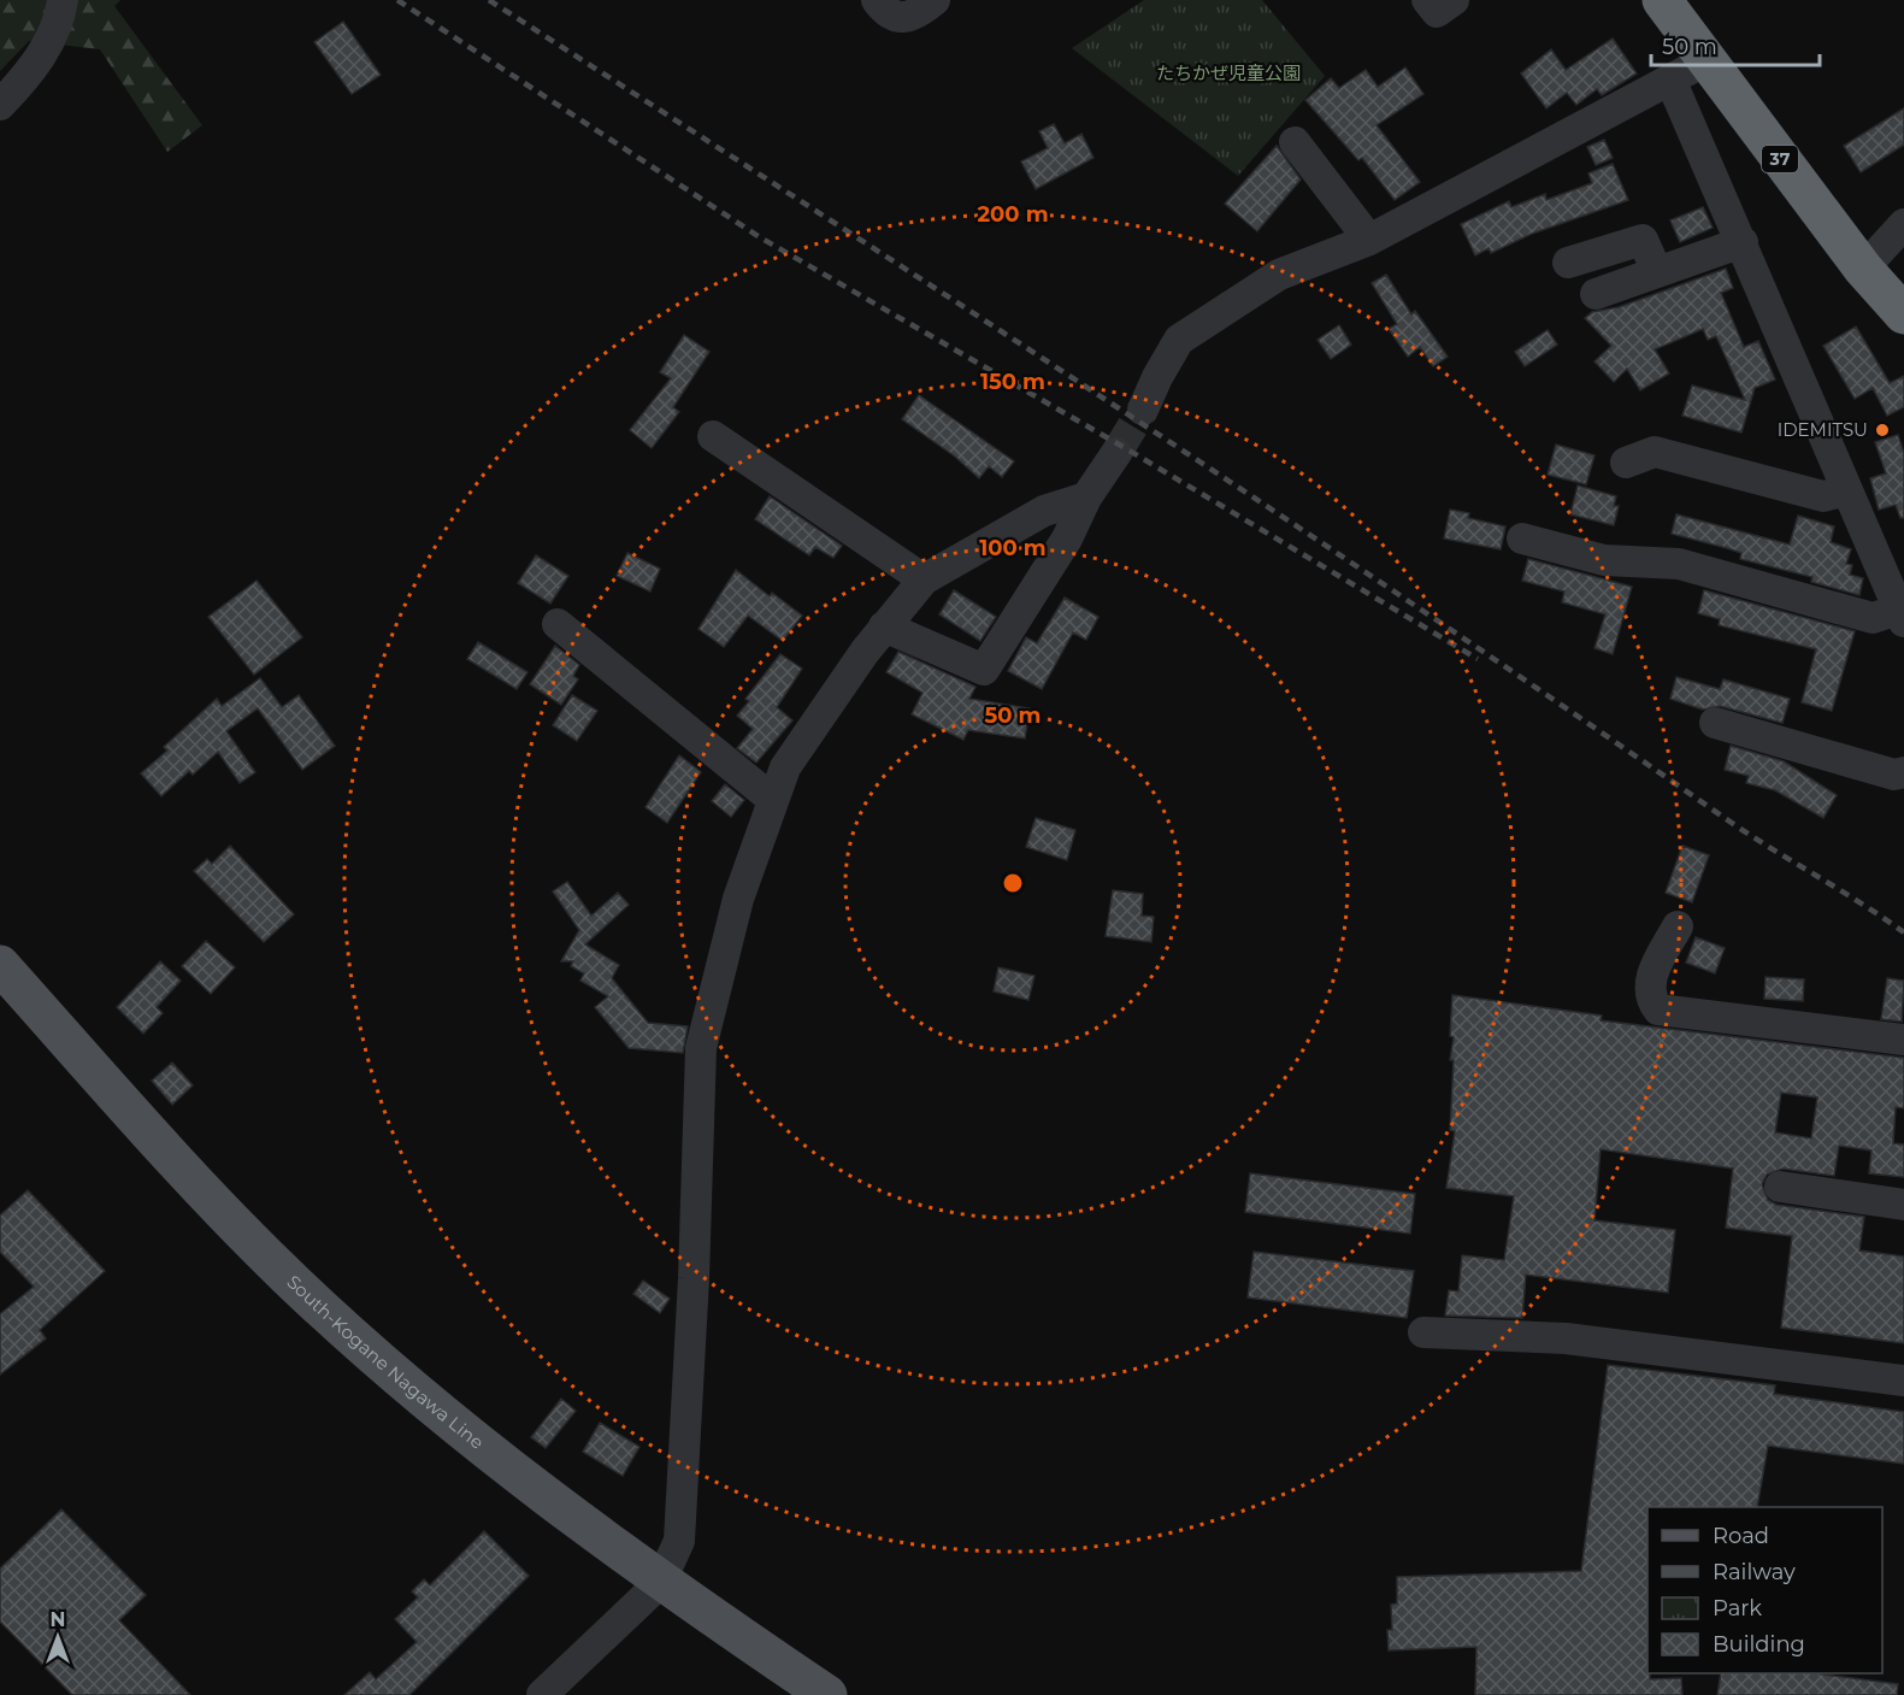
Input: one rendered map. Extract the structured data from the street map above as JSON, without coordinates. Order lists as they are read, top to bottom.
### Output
{
  "streets": {
    "highway": ["37"],
    "main road": ["South-Kogane Nagawa Line"]
  },
  "parks": ["たちかぜ児童公園"],
  "places": ["IDEMITSU"],
  "legend": [
    "Road",
    "Railway",
    "Park",
    "Building"
  ],
  "scale_bar": "50 m",
  "north": "top",
  "rings": [
    "200 m",
    "150 m",
    "100 m",
    "50 m"
  ]
}
